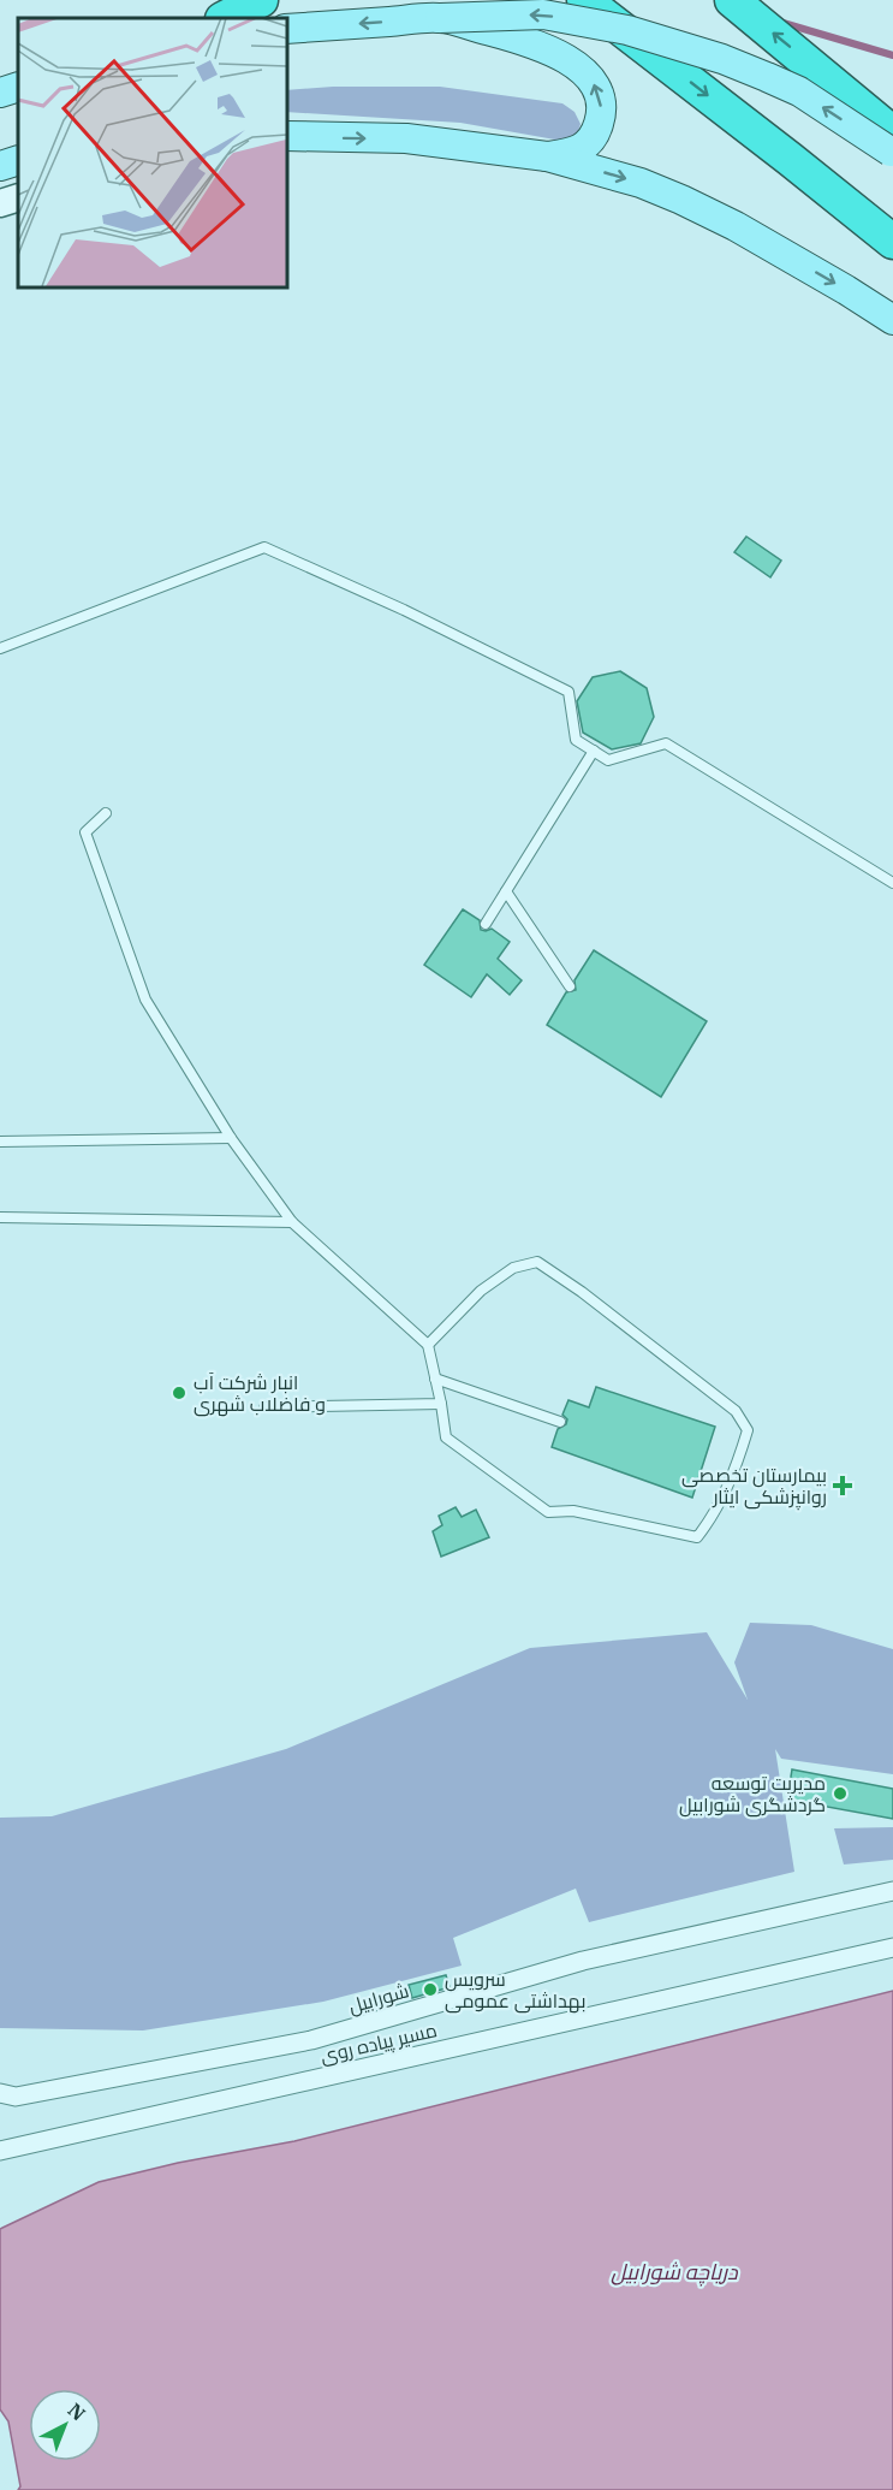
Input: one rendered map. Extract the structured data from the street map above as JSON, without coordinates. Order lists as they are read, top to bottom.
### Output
{
  "streets": {
    "street": ["شورابیل", "مسیر پیاده روی"]
  },
  "water": ["دریاچه شورابیل"],
  "places": {
    "other": ["انبار شرکت آب و فاضلاب شهری", "مدیریت توسعه گردشگری شورابیل", "سرویس بهداشتی عمومی"],
    "health": ["بیمارستان تخصصی روانپزشکی ایثار"]
  },
  "north": "top right"
}
